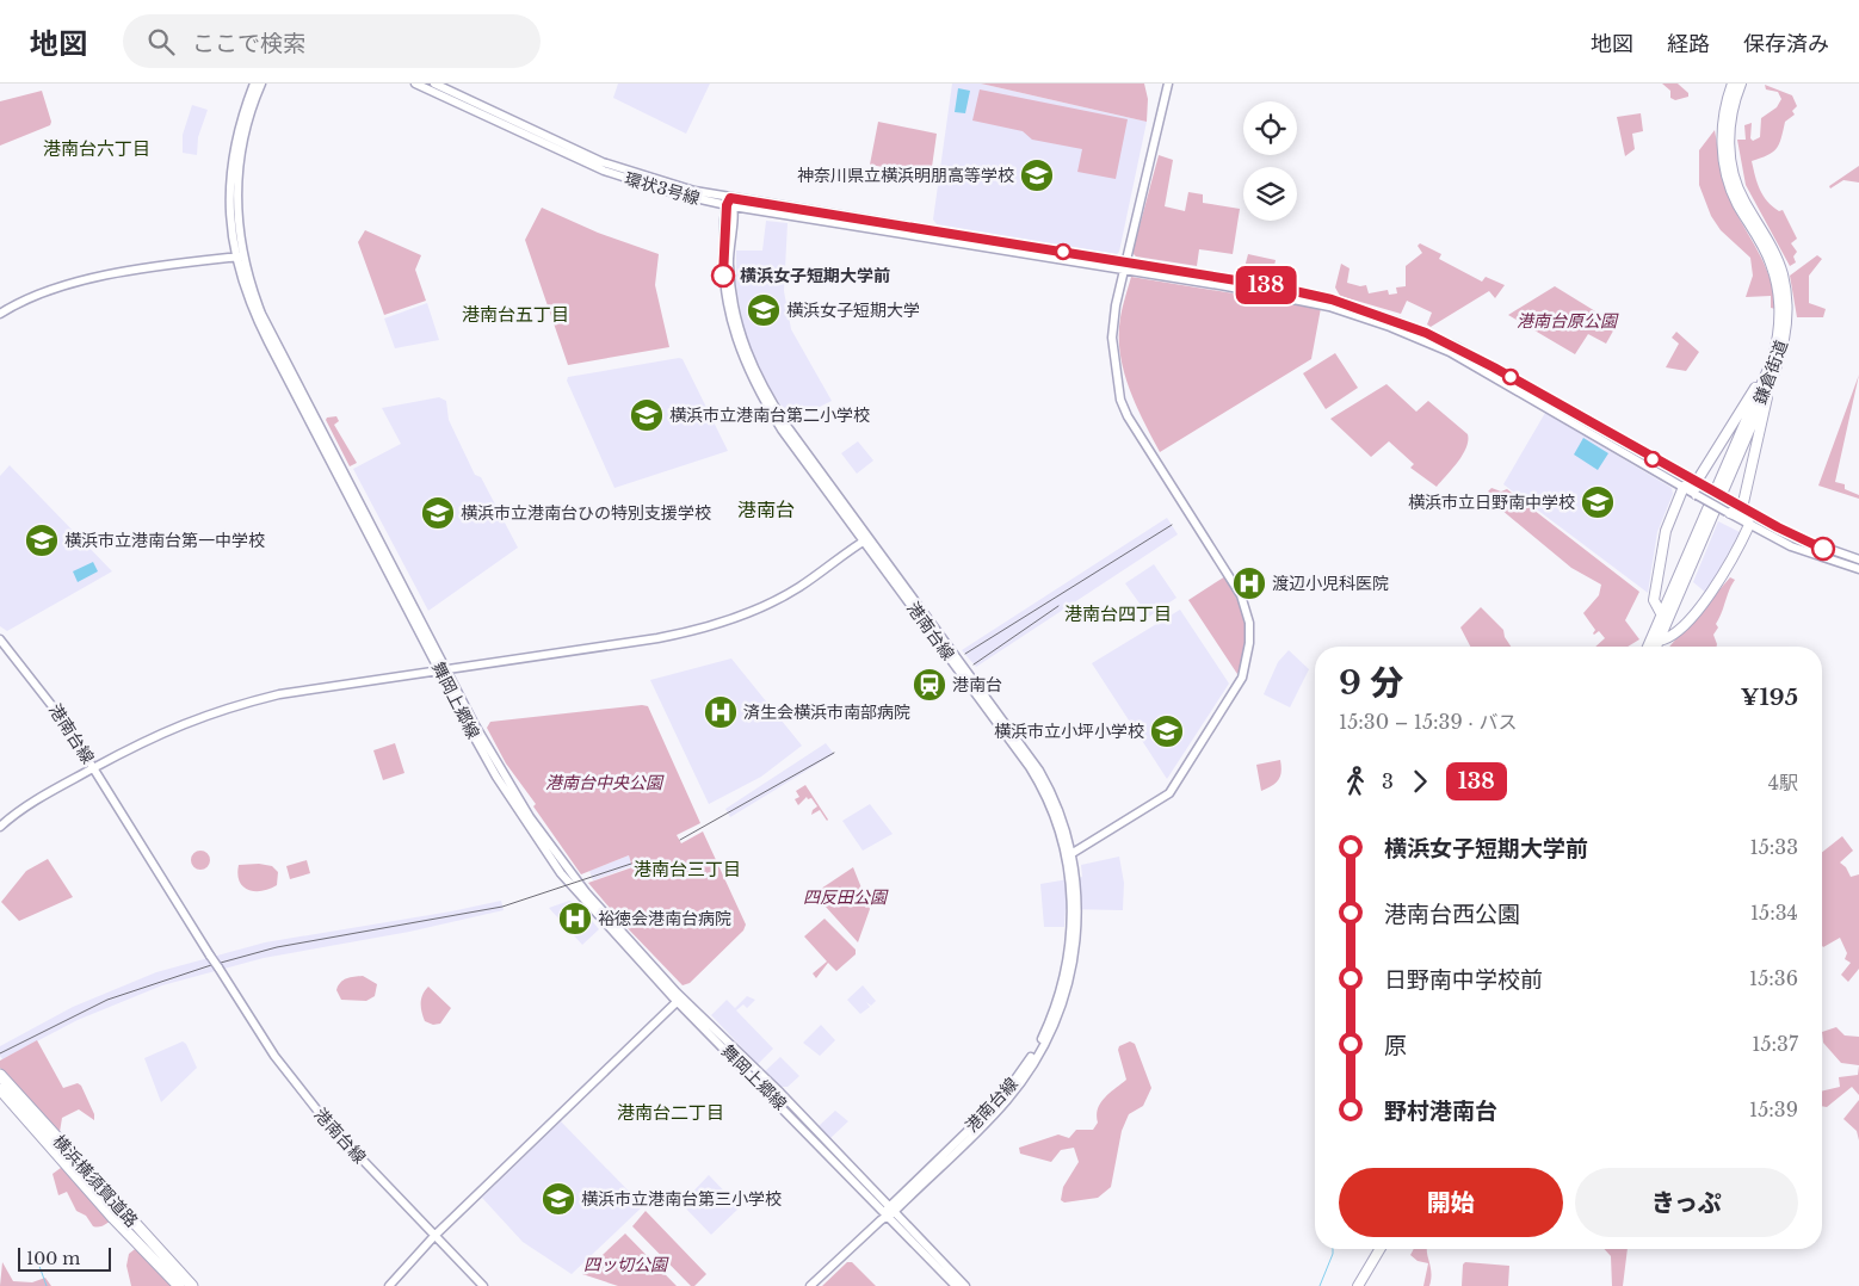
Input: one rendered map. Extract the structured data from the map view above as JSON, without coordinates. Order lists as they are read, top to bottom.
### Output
{
  "streets": {
    "highway": ["横浜横須賀道路"],
    "main road": ["鎌倉街道"],
    "street": ["環状3号線", "港南台線", "舞岡上郷線"]
  },
  "crossings": [
    ["環状3号線", "港南台線"],
    ["港南台線", "舞岡上郷線"]
  ],
  "districts": [
    "港南台六丁目",
    "港南台五丁目",
    "港南台",
    "港南台四丁目",
    "港南台三丁目",
    "港南台二丁目"
  ],
  "parks": [
    "港南台原公園",
    "港南台中央公園",
    "四反田公園",
    "四ッ切公園"
  ],
  "places": {
    "school or university": [
      "神奈川県立横浜明朋高等学校",
      "横浜女子短期大学",
      "横浜市立港南台第二小学校",
      "横浜市立日野南中学校",
      "横浜市立港南台ひの特別支援学校",
      "横浜市立港南台第一中学校",
      "横浜市立小坪小学校",
      "横浜市立港南台第三小学校"
    ],
    "other": ["横浜女子短期大学前"],
    "hospital": ["渡辺小児科医院", "済生会横浜市南部病院", "裕徳会港南台病院"],
    "station": ["港南台"]
  },
  "lines": ["bus line 138"],
  "scale_bar": "100 m",
  "page": {
    "header": "地図",
    "search": "ここで検索",
    "nav": ["地図", "経路", "保存済み"],
    "on_map": "138",
    "heading": ["9 分", "15:30 – 15:39 · バス", "¥195"],
    "legs": ["3", "138", "4駅"],
    "list": [
      {
        "name": "横浜女子短期大学前",
        "value": "15:33"
      },
      {
        "name": "港南台西公園",
        "value": "15:34"
      },
      {
        "name": "日野南中学校前",
        "value": "15:36"
      },
      {
        "name": "原",
        "value": "15:37"
      },
      {
        "name": "野村港南台",
        "value": "15:39"
      }
    ],
    "buttons": ["開始", "きっぷ"],
    "scale": "100 m"
  }
}
